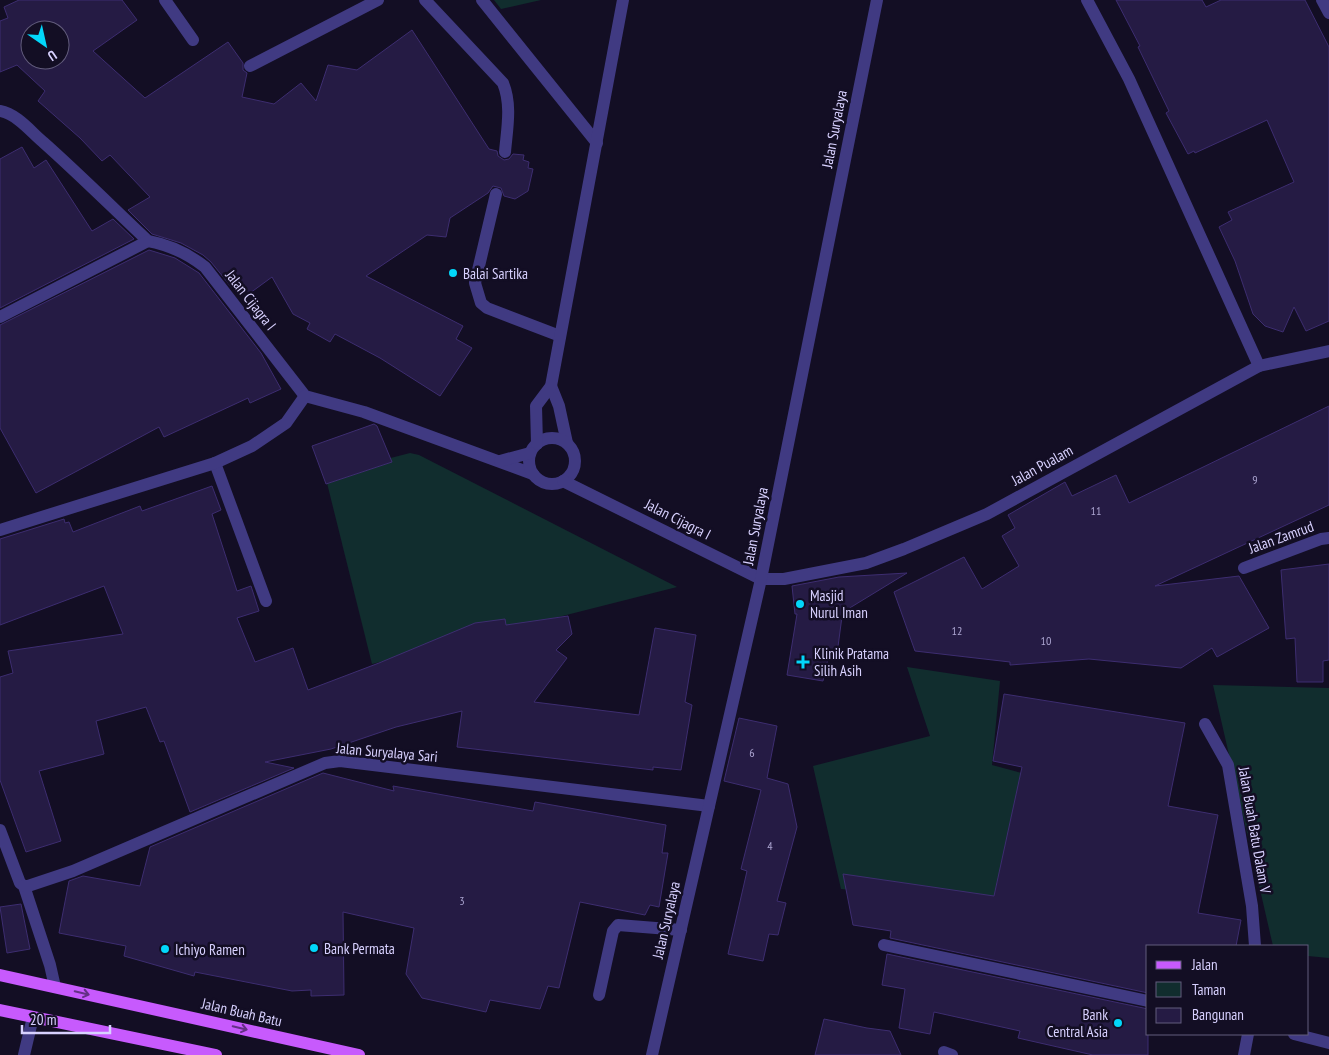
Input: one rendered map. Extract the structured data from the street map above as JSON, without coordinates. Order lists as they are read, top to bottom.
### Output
{
  "streets": {
    "main road": ["Jalan Buah Batu"],
    "street": [
      "Jalan Suryalaya",
      "Jalan Cijagra I",
      "Jalan Pualam",
      "Jalan Zamrud",
      "Jalan Suryalaya Sari",
      "Jalan Buah Batu Dalam V"
    ]
  },
  "crossings": [
    ["Jalan Suryalaya", "Jalan Cijagra I"],
    ["Jalan Suryalaya", "Jalan Pualam"],
    ["Jalan Suryalaya", "Jalan Suryalaya Sari"],
    ["Jalan Cijagra I", "Jalan Pualam"]
  ],
  "places": {
    "other": [
      "Balai Sartika",
      "Masjid Nurul Iman",
      "Bank Permata",
      "Ichiyo Ramen",
      "Bank Central Asia"
    ],
    "health": ["Klinik Pratama Silih Asih"]
  },
  "house_numbers": [
    "9",
    "11",
    "12",
    "10",
    "6",
    "4",
    "3"
  ],
  "legend": ["Jalan", "Taman", "Bangunan"],
  "scale_bar": "20 m",
  "north": "bottom right"
}
